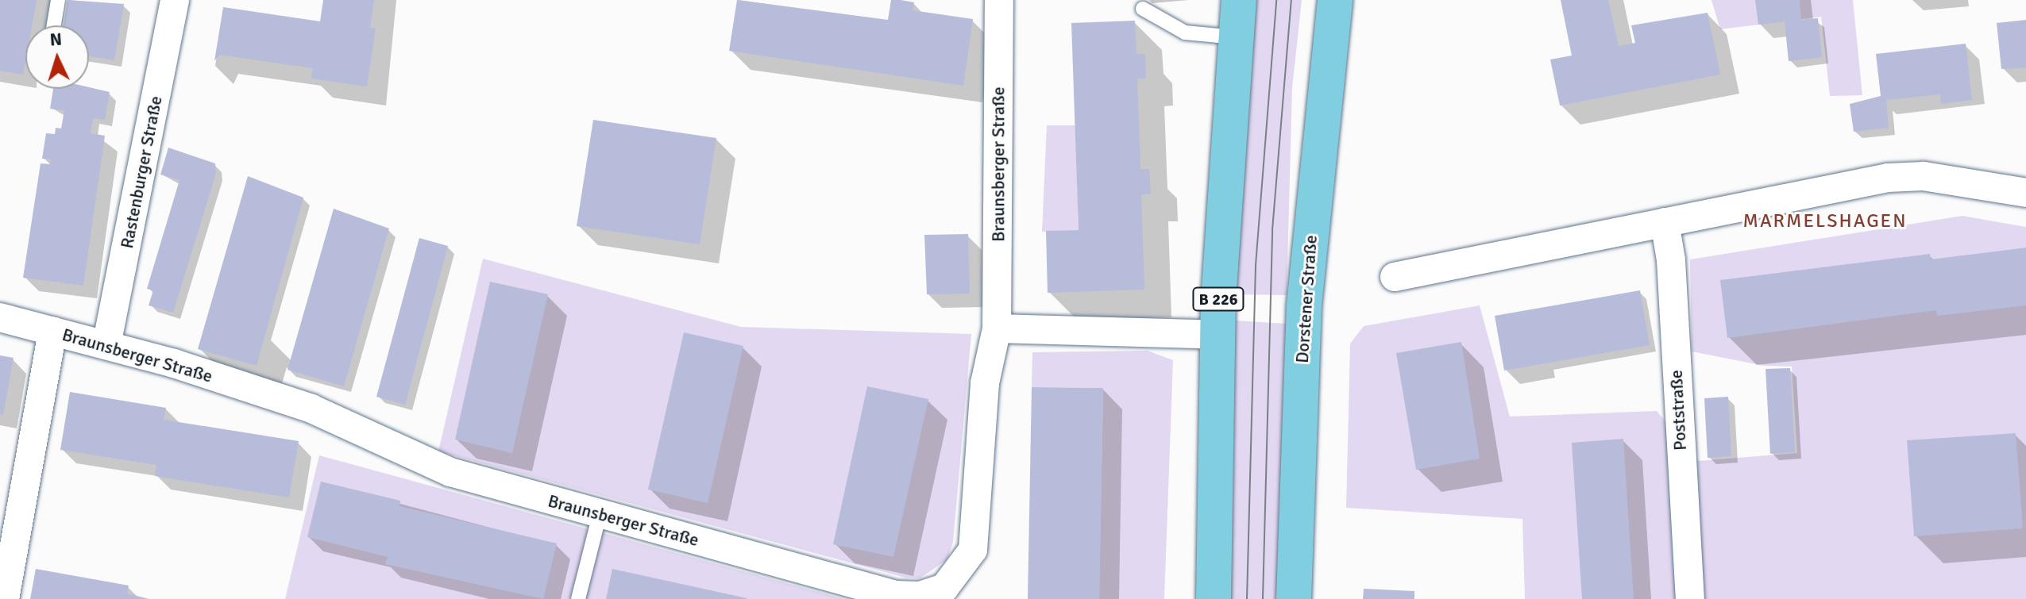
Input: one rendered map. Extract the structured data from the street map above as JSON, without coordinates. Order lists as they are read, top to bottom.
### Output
{
  "streets": {
    "main road": ["B 226", "Dorstener Straße"],
    "street": ["Braunsberger Straße", "Rastenburger Straße", "Poststraße"]
  },
  "crossings": [
    ["Braunsberger Straße", "Rastenburger Straße"]
  ],
  "districts": ["MARMELSHAGEN"],
  "north": "top"
}
